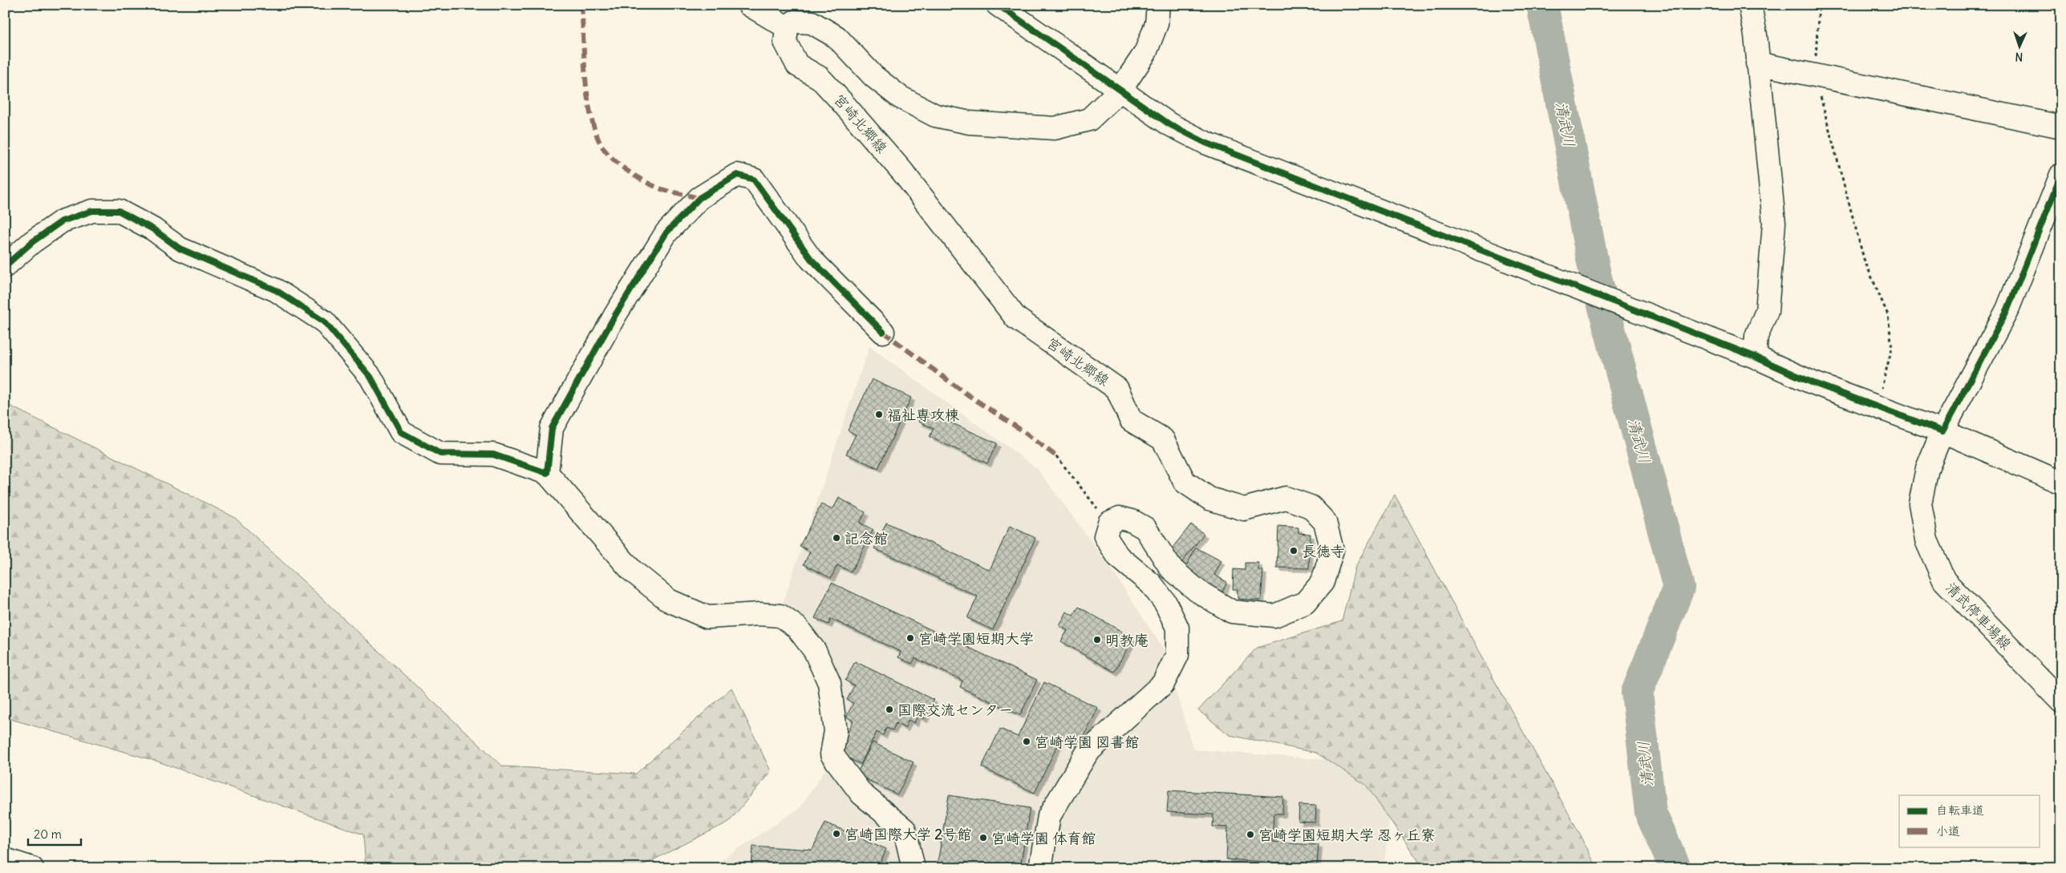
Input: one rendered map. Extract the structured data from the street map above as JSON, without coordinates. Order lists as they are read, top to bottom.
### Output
{
  "streets": {
    "street": ["宮崎北郷線", "清武停車場線"]
  },
  "water": ["清武川"],
  "places": [
    "福祉専攻棟",
    "記念館",
    "長徳寺",
    "宮崎学園短期大学",
    "明教庵",
    "国際交流センター",
    "宮崎学園 図書館",
    "宮崎国際大学 2号館",
    "宮崎学園短期大学 忍ヶ丘寮",
    "宮崎学園 体育館"
  ],
  "legend": ["自転車道", "小道"],
  "scale_bar": "20 m",
  "north": "bottom"
}
